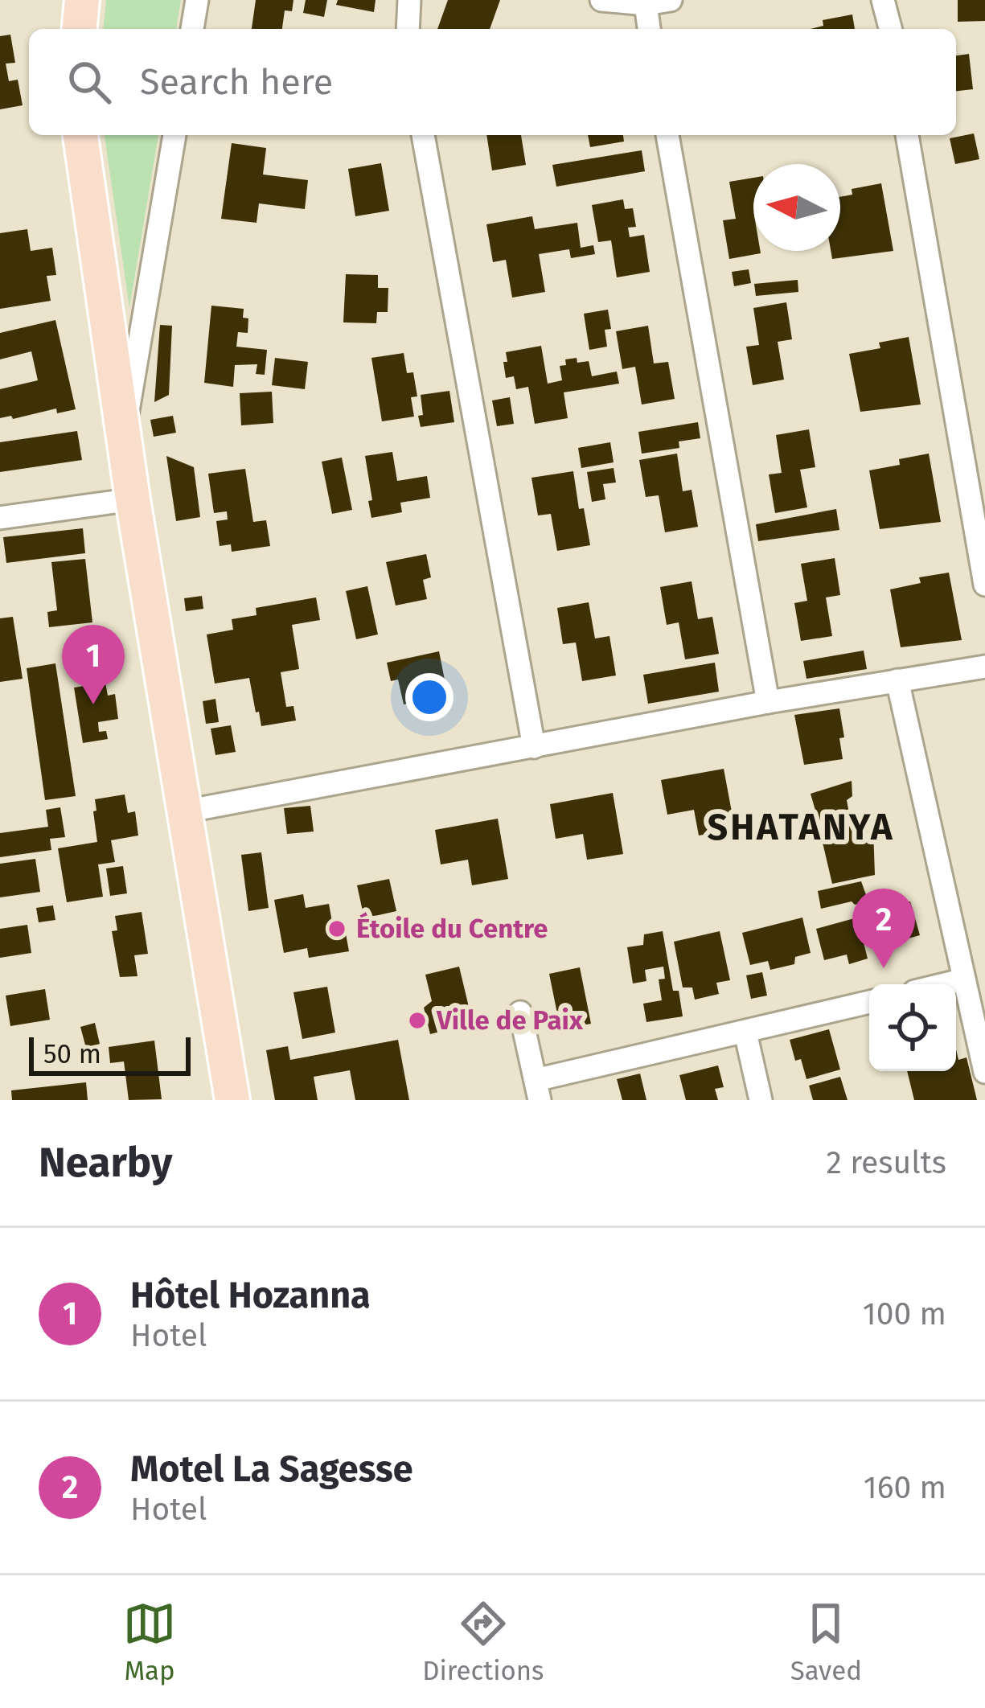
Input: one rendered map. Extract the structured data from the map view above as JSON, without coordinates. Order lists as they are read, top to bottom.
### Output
{
  "districts": ["SHATANYA"],
  "places": ["Étoile du Centre", "Ville de Paix"],
  "scale_bar": "50 m",
  "north": "left",
  "page": {
    "search": "Search here",
    "pins": ["1", "2"],
    "scale": "50 m",
    "heading": ["Nearby", "2 results"],
    "list": [
      {
        "mark": "1",
        "name": "Hôtel Hozanna",
        "note": "Hotel",
        "value": "100 m"
      },
      {
        "mark": "2",
        "name": "Motel La Sagesse",
        "note": "Hotel",
        "value": "160 m"
      }
    ],
    "nav": ["Map", "Directions", "Saved"]
  }
}
